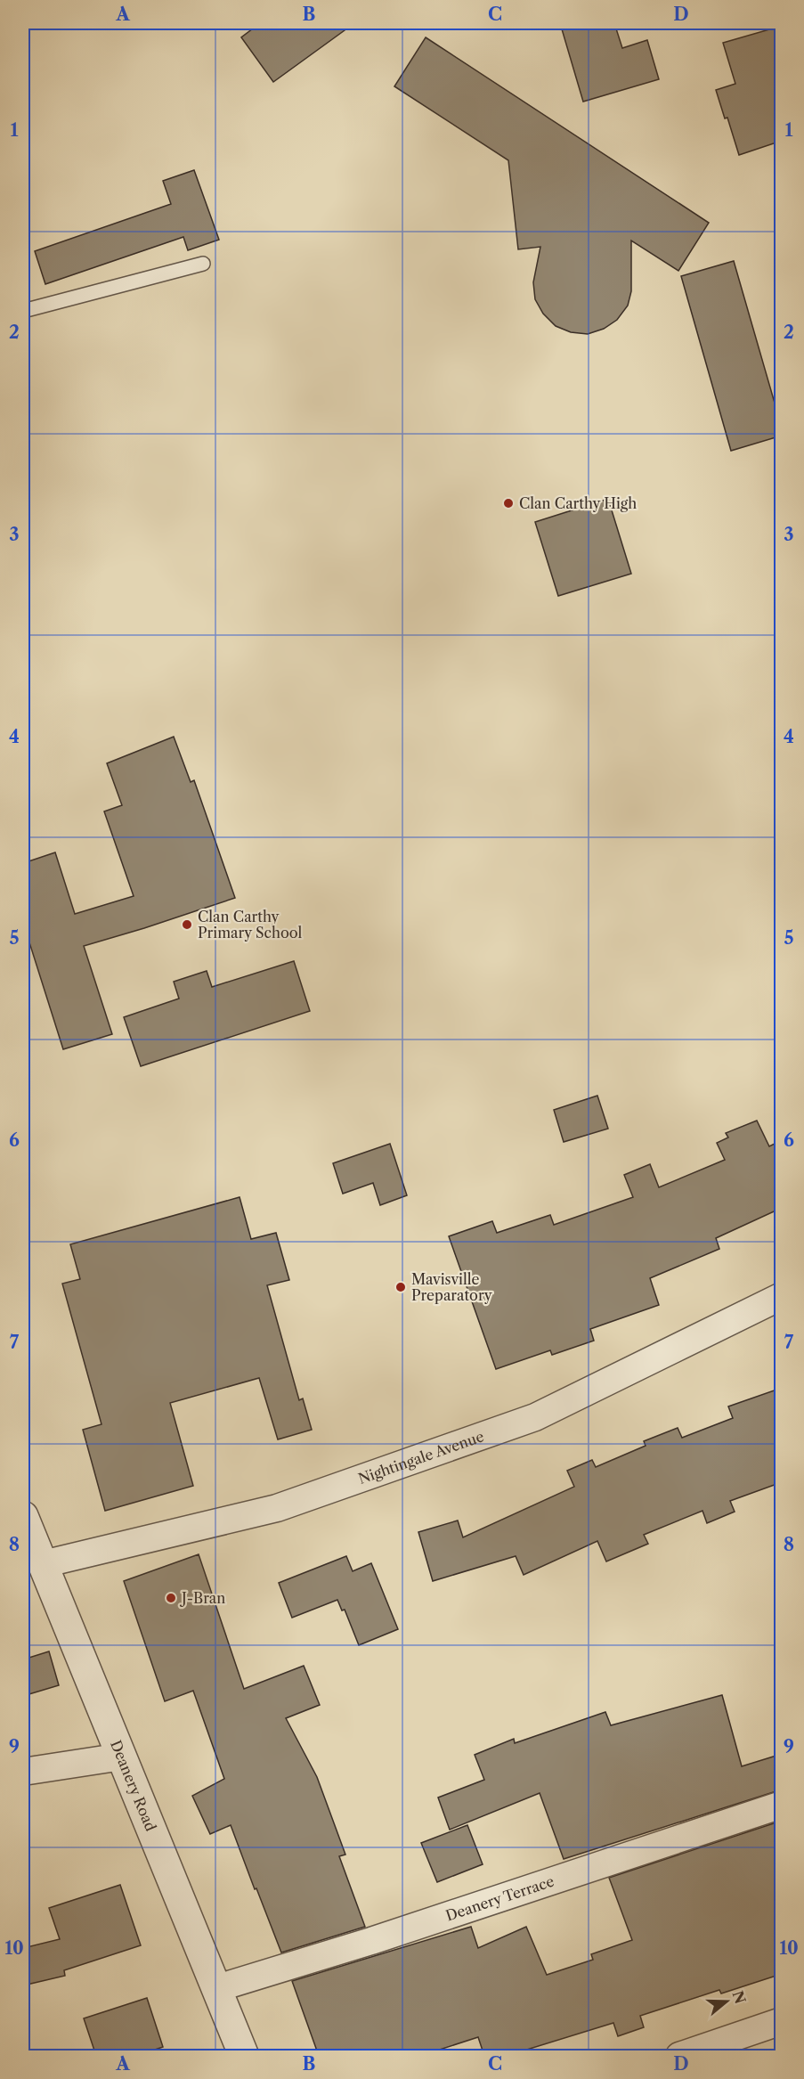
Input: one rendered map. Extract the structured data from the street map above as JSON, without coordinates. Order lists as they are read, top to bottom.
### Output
{
  "streets": {
    "street": ["Nightingale Avenue", "Deanery Road", "Deanery Terrace"]
  },
  "crossings": [
    ["Nightingale Avenue", "Deanery Road"],
    ["Deanery Road", "Deanery Terrace"]
  ],
  "places": [
    "Clan Carthy High",
    "Clan Carthy Primary School",
    "Mavisville Preparatory",
    "J-Bran"
  ],
  "north": "right",
  "grid": {
    "columns": [
      "A",
      "B",
      "C",
      "D"
    ],
    "rows": [
      "1",
      "2",
      "3",
      "4",
      "5",
      "6",
      "7",
      "8",
      "9",
      "10"
    ]
  }
}
